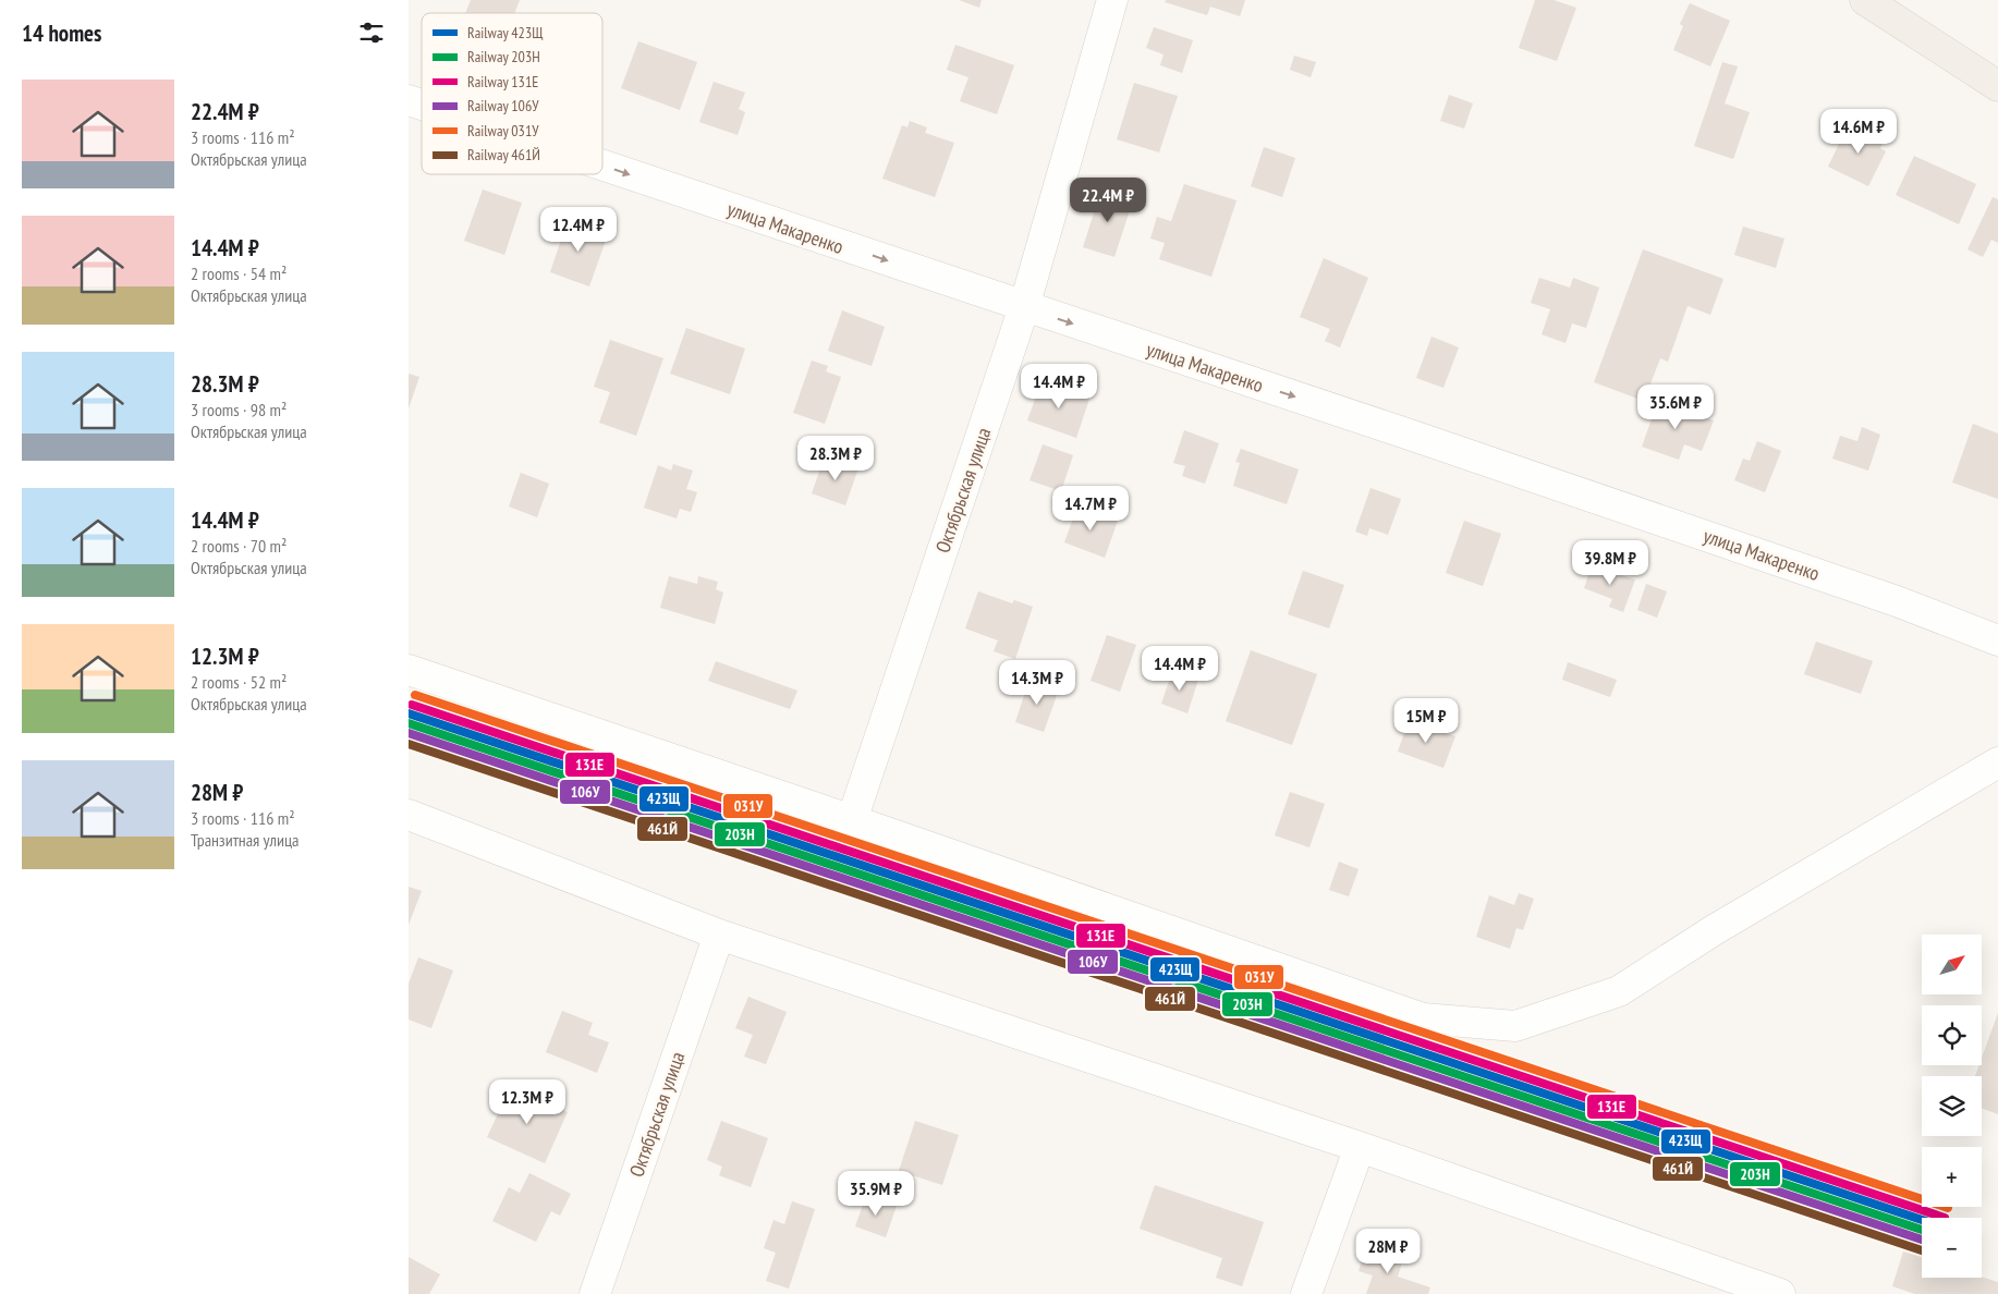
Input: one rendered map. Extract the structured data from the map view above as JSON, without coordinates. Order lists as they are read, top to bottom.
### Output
{
  "streets": {
    "street": ["улица Макаренко", "Октябрьская улица"]
  },
  "crossings": [
    ["улица Макаренко", "Октябрьская улица"]
  ],
  "one_way": ["улица Макаренко"],
  "lines": [
    "rail line 031У",
    "rail line 131Е",
    "rail line 423Щ",
    "rail line 203Н",
    "rail line 106У",
    "rail line 461Й"
  ],
  "legend": [
    "Railway 423Щ",
    "Railway 203Н",
    "Railway 131Е",
    "Railway 106У",
    "Railway 031У",
    "Railway 461Й"
  ],
  "north": "top right",
  "page": {
    "heading": "14 homes",
    "list": [
      {
        "name": "22.4M ₽",
        "note": "3 rooms · 116 m² · Октябрьская улица"
      },
      {
        "name": "14.4M ₽",
        "note": "2 rooms · 54 m² · Октябрьская улица"
      },
      {
        "name": "28.3M ₽",
        "note": "3 rooms · 98 m² · Октябрьская улица"
      },
      {
        "name": "14.4M ₽",
        "note": "2 rooms · 70 m² · Октябрьская улица"
      },
      {
        "name": "12.3M ₽",
        "note": "2 rooms · 52 m² · Октябрьская улица"
      },
      {
        "name": "28M ₽",
        "note": "3 rooms · 116 m² · Транзитная улица"
      }
    ],
    "price": [
      "14.6M ₽",
      "22.4M ₽",
      "12.4M ₽",
      "14.4M ₽",
      "35.6M ₽",
      "28.3M ₽",
      "14.7M ₽",
      "39.8M ₽",
      "14.4M ₽",
      "14.3M ₽",
      "15M ₽",
      "12.3M ₽",
      "35.9M ₽",
      "28M ₽"
    ],
    "map_buttons": ["+", "−"]
  }
}
